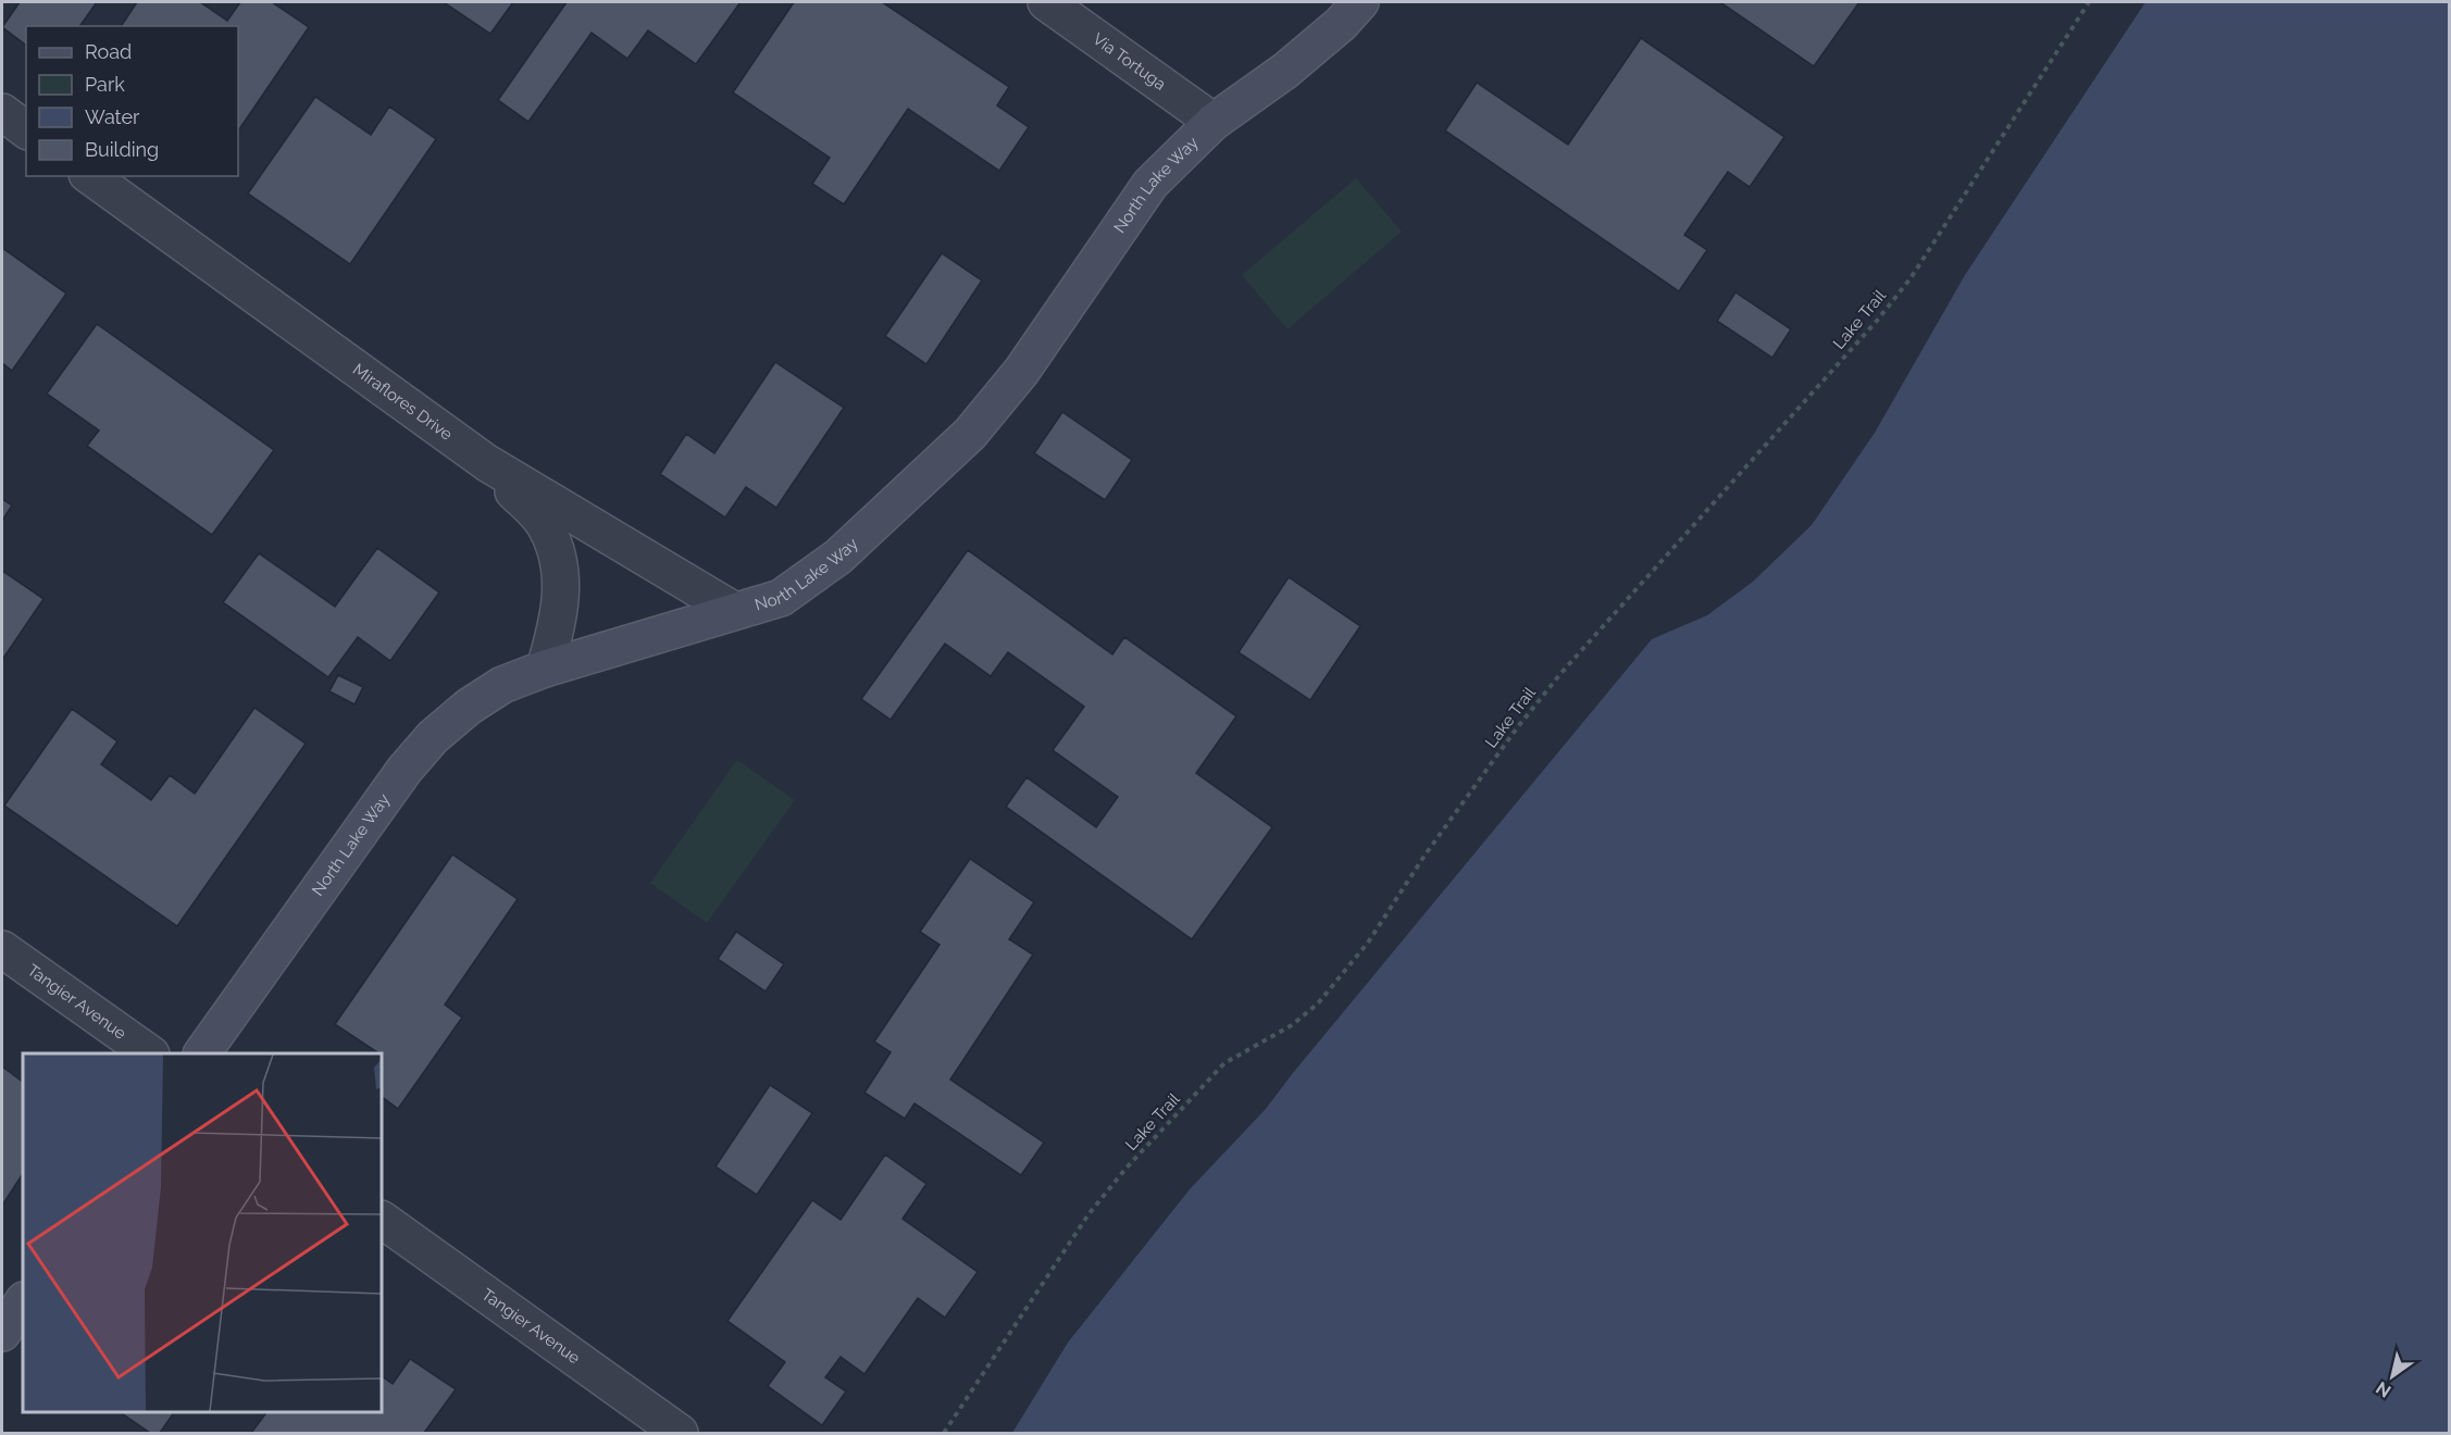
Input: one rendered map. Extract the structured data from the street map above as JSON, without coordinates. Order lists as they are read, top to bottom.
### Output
{
  "streets": {
    "street": [
      "Via Tortuga",
      "North Lake Way",
      "Miraflores Drive",
      "Tangier Avenue"
    ],
    "path": ["Lake Trail"]
  },
  "crossings": [
    ["Via Tortuga", "North Lake Way"],
    ["North Lake Way", "Miraflores Drive"]
  ],
  "legend": [
    "Road",
    "Park",
    "Water",
    "Building"
  ],
  "north": "bottom left"
}
